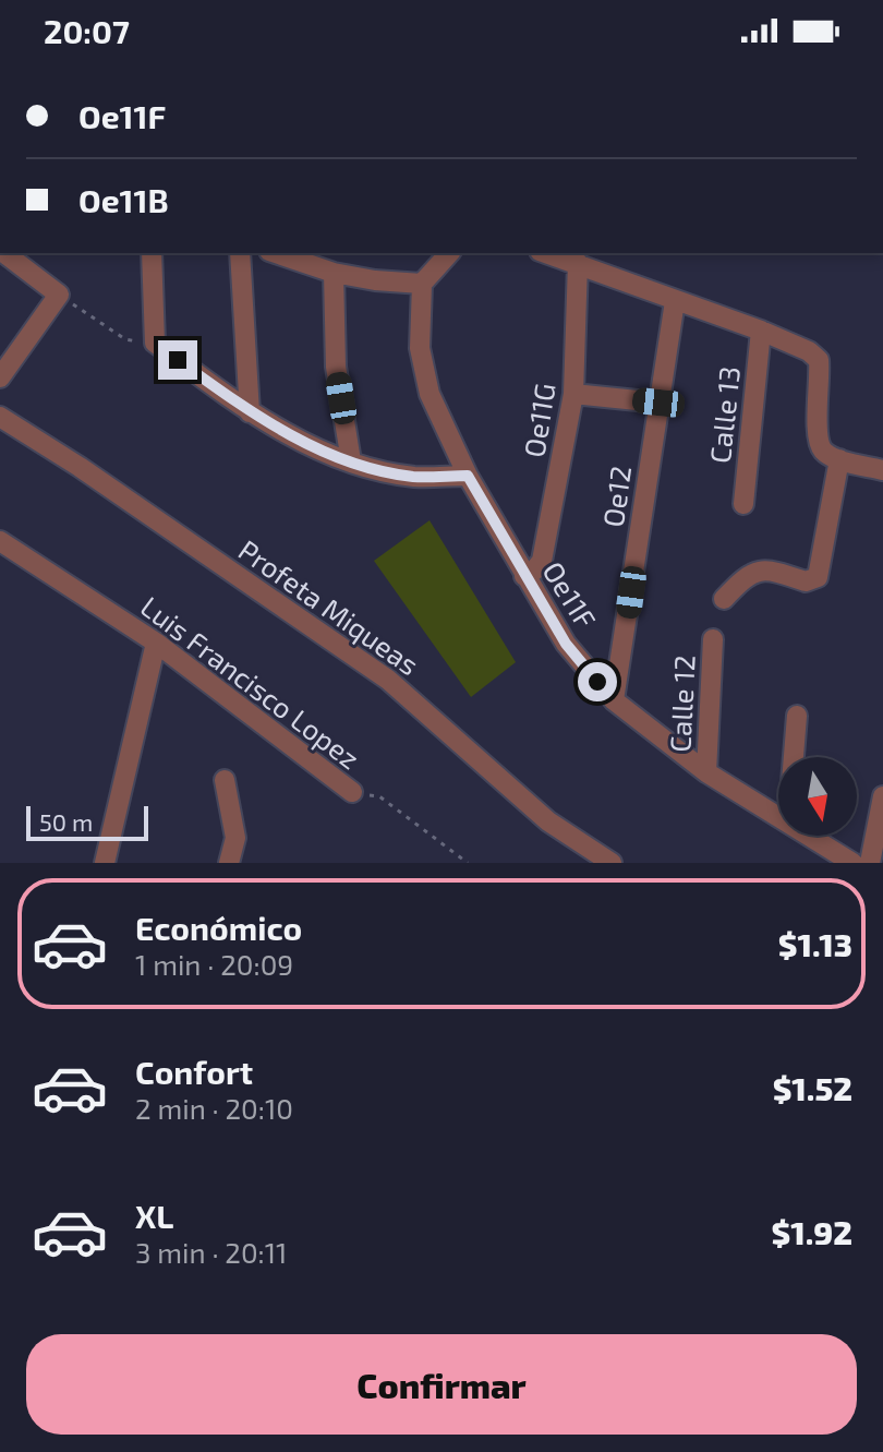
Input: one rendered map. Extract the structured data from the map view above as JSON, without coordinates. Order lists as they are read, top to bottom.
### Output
{
  "streets": {
    "street": [
      "Calle 13",
      "Oe11G",
      "Oe12",
      "Oe11F",
      "Profeta Miqueas",
      "Luis Francisco Lopez",
      "Calle 12"
    ]
  },
  "crossings": [
    ["Oe11G", "Oe11F"],
    ["Oe12", "Oe11F"],
    ["Oe11F", "Calle 12"]
  ],
  "scale_bar": "50 m",
  "north": "bottom",
  "page": {
    "status": "20:07",
    "banner": ["Oe11F", "Oe11B"],
    "scale": "50 m",
    "list": [
      {
        "name": "Económico",
        "note": "1 min · 20:09",
        "value": "$1.13"
      },
      {
        "name": "Confort",
        "note": "2 min · 20:10",
        "value": "$1.52"
      },
      {
        "name": "XL",
        "note": "3 min · 20:11",
        "value": "$1.92"
      }
    ],
    "buttons": "Confirmar"
  }
}
